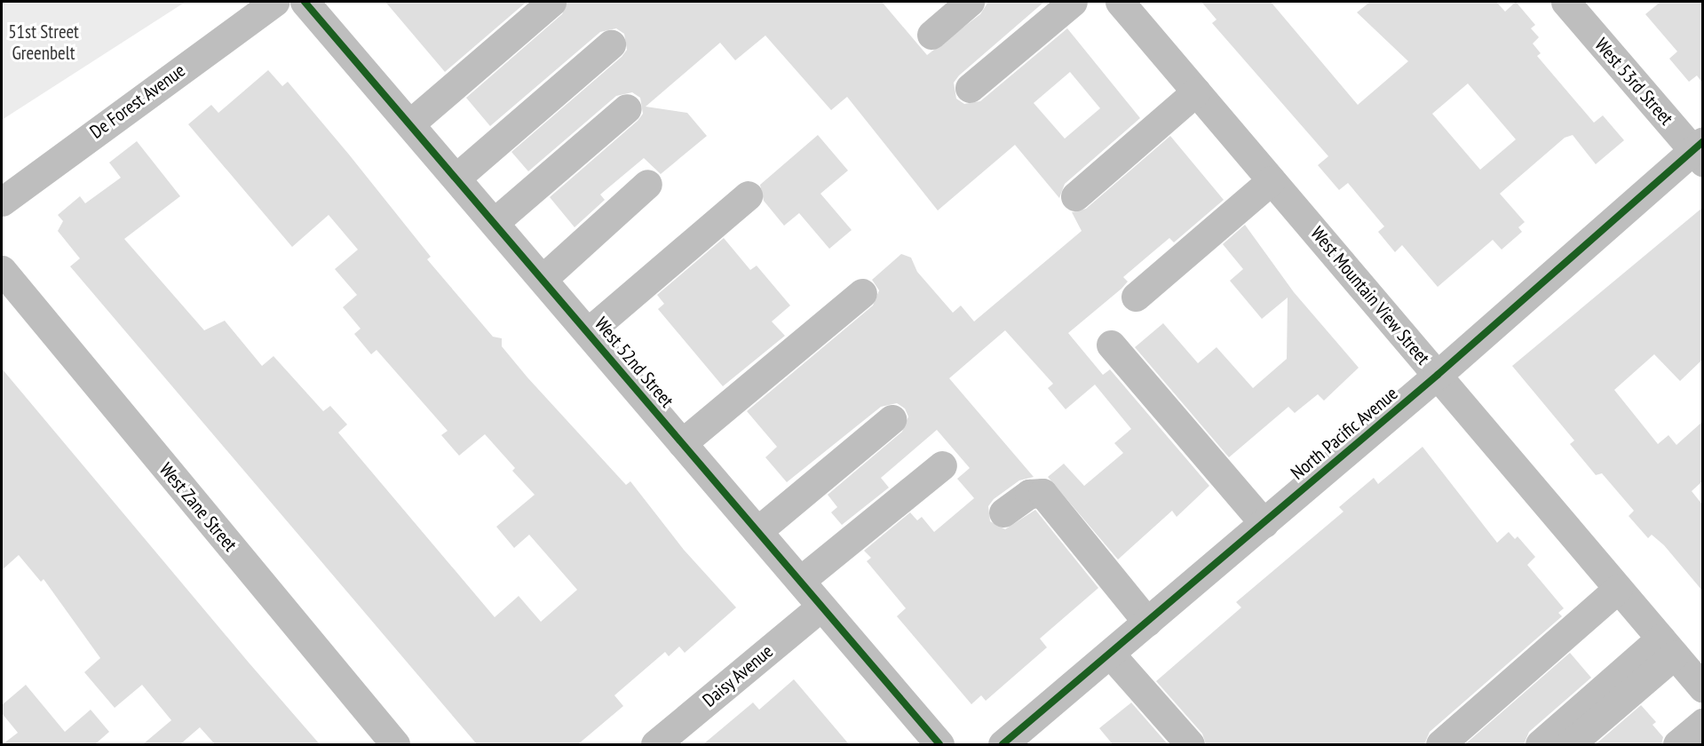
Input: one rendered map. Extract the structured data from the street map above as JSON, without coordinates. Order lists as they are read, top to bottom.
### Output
{
  "streets": {
    "street": [
      "West 53rd Street",
      "De Forest Avenue",
      "West Mountain View Street",
      "West 52nd Street",
      "North Pacific Avenue",
      "West Zane Street",
      "Daisy Avenue"
    ]
  },
  "crossings": [
    ["West 53rd Street", "North Pacific Avenue"],
    ["West Mountain View Street", "North Pacific Avenue"],
    ["West 52nd Street", "Daisy Avenue"]
  ],
  "parks": ["51st Street Greenbelt"]
}
